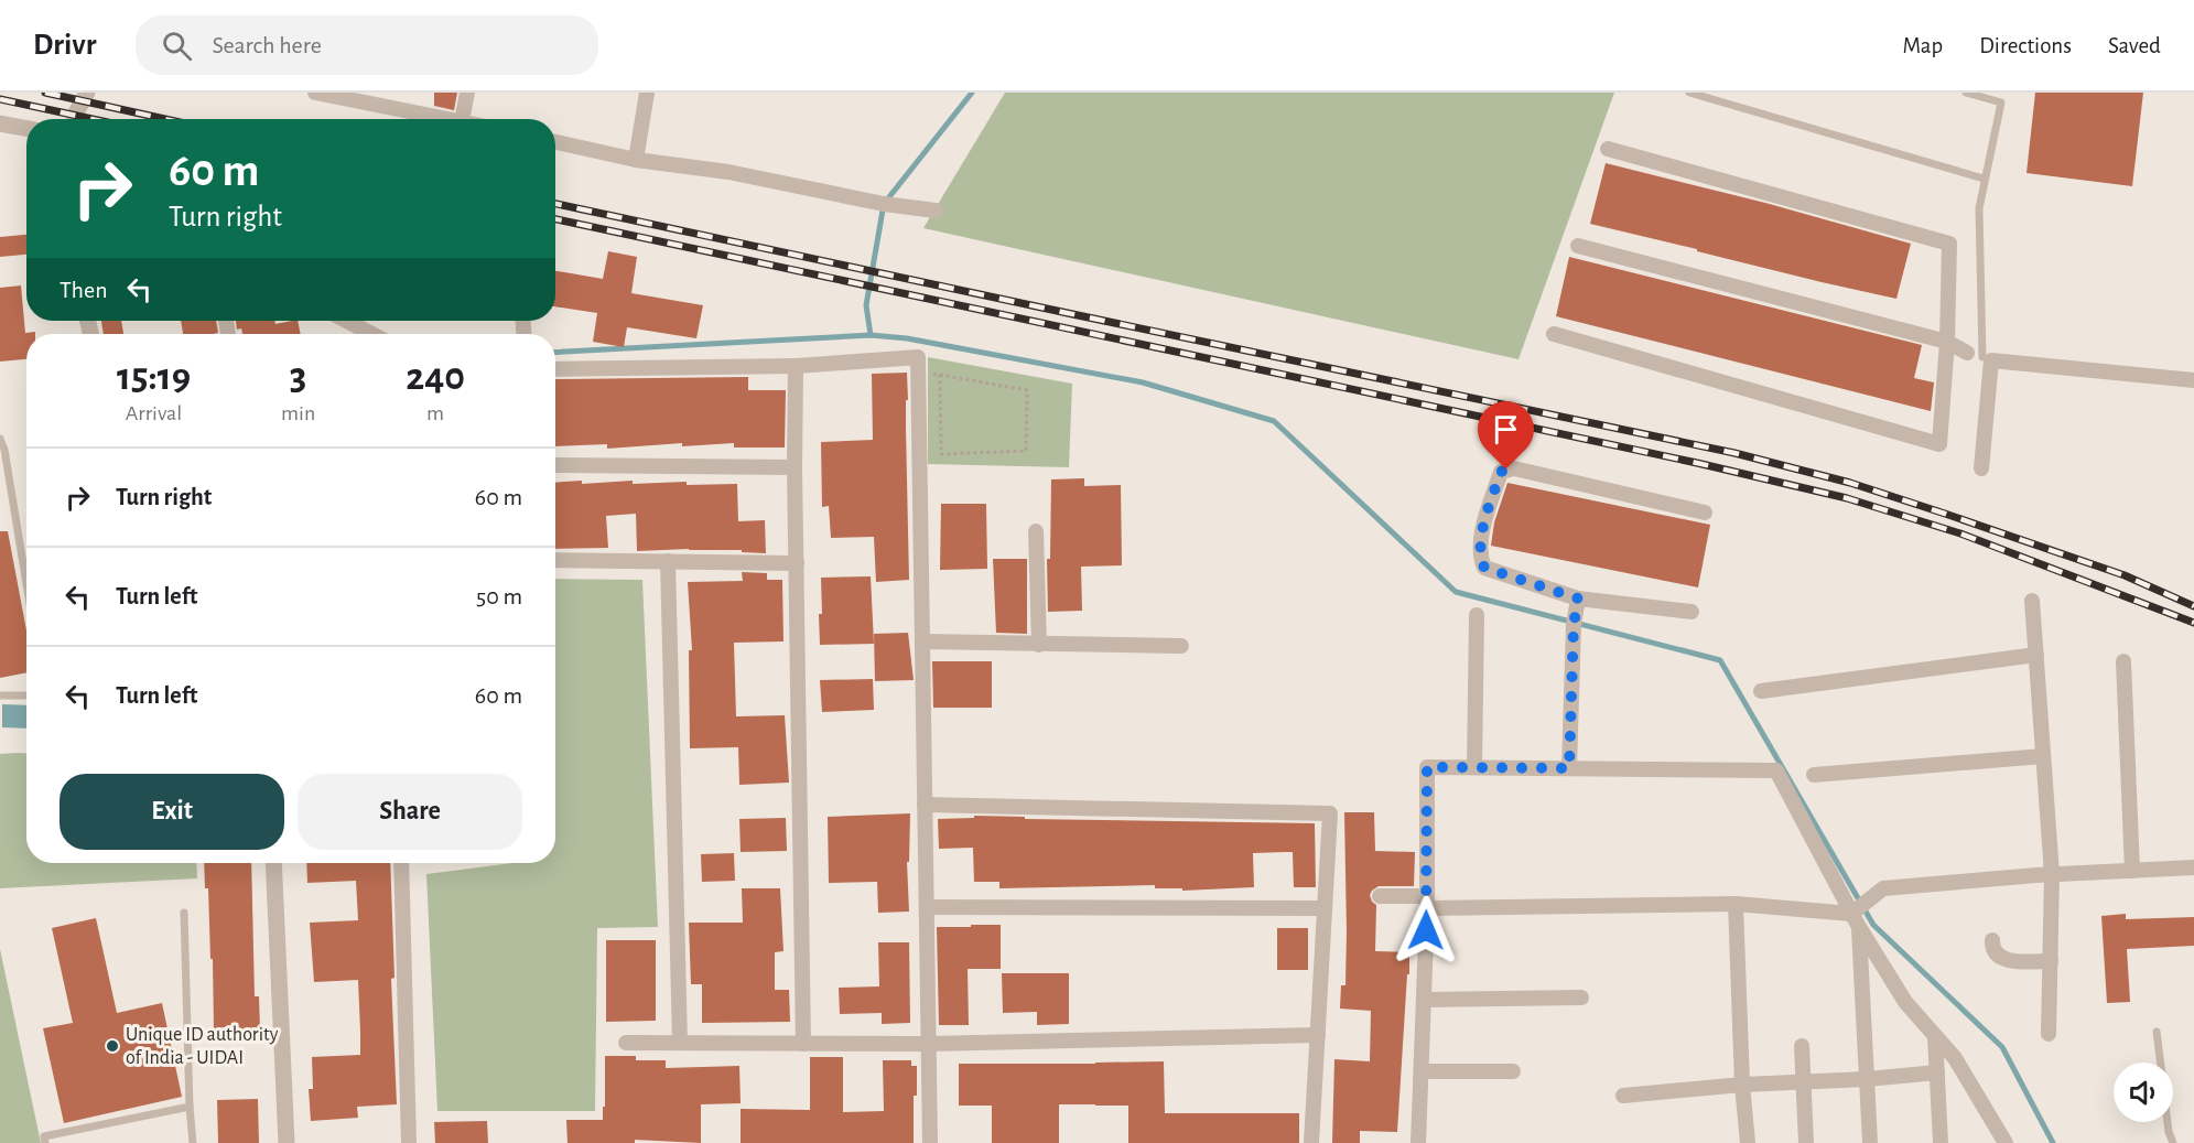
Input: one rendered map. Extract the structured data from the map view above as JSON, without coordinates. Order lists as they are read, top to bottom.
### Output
{
  "places": ["Unique ID authority of India - UIDAI"],
  "page": {
    "header": "Drivr",
    "search": "Search here",
    "nav": ["Map", "Directions", "Saved"],
    "turn": ["60 m", "Turn right"],
    "then": "Then",
    "eta": [
      "15:19",
      "Arrival",
      "3",
      "min",
      "240",
      "m"
    ],
    "list": [
      {
        "name": "Turn right",
        "value": "60 m"
      },
      {
        "name": "Turn left",
        "value": "50 m"
      },
      {
        "name": "Turn left",
        "value": "60 m"
      }
    ],
    "buttons": ["Exit", "Share"]
  }
}
